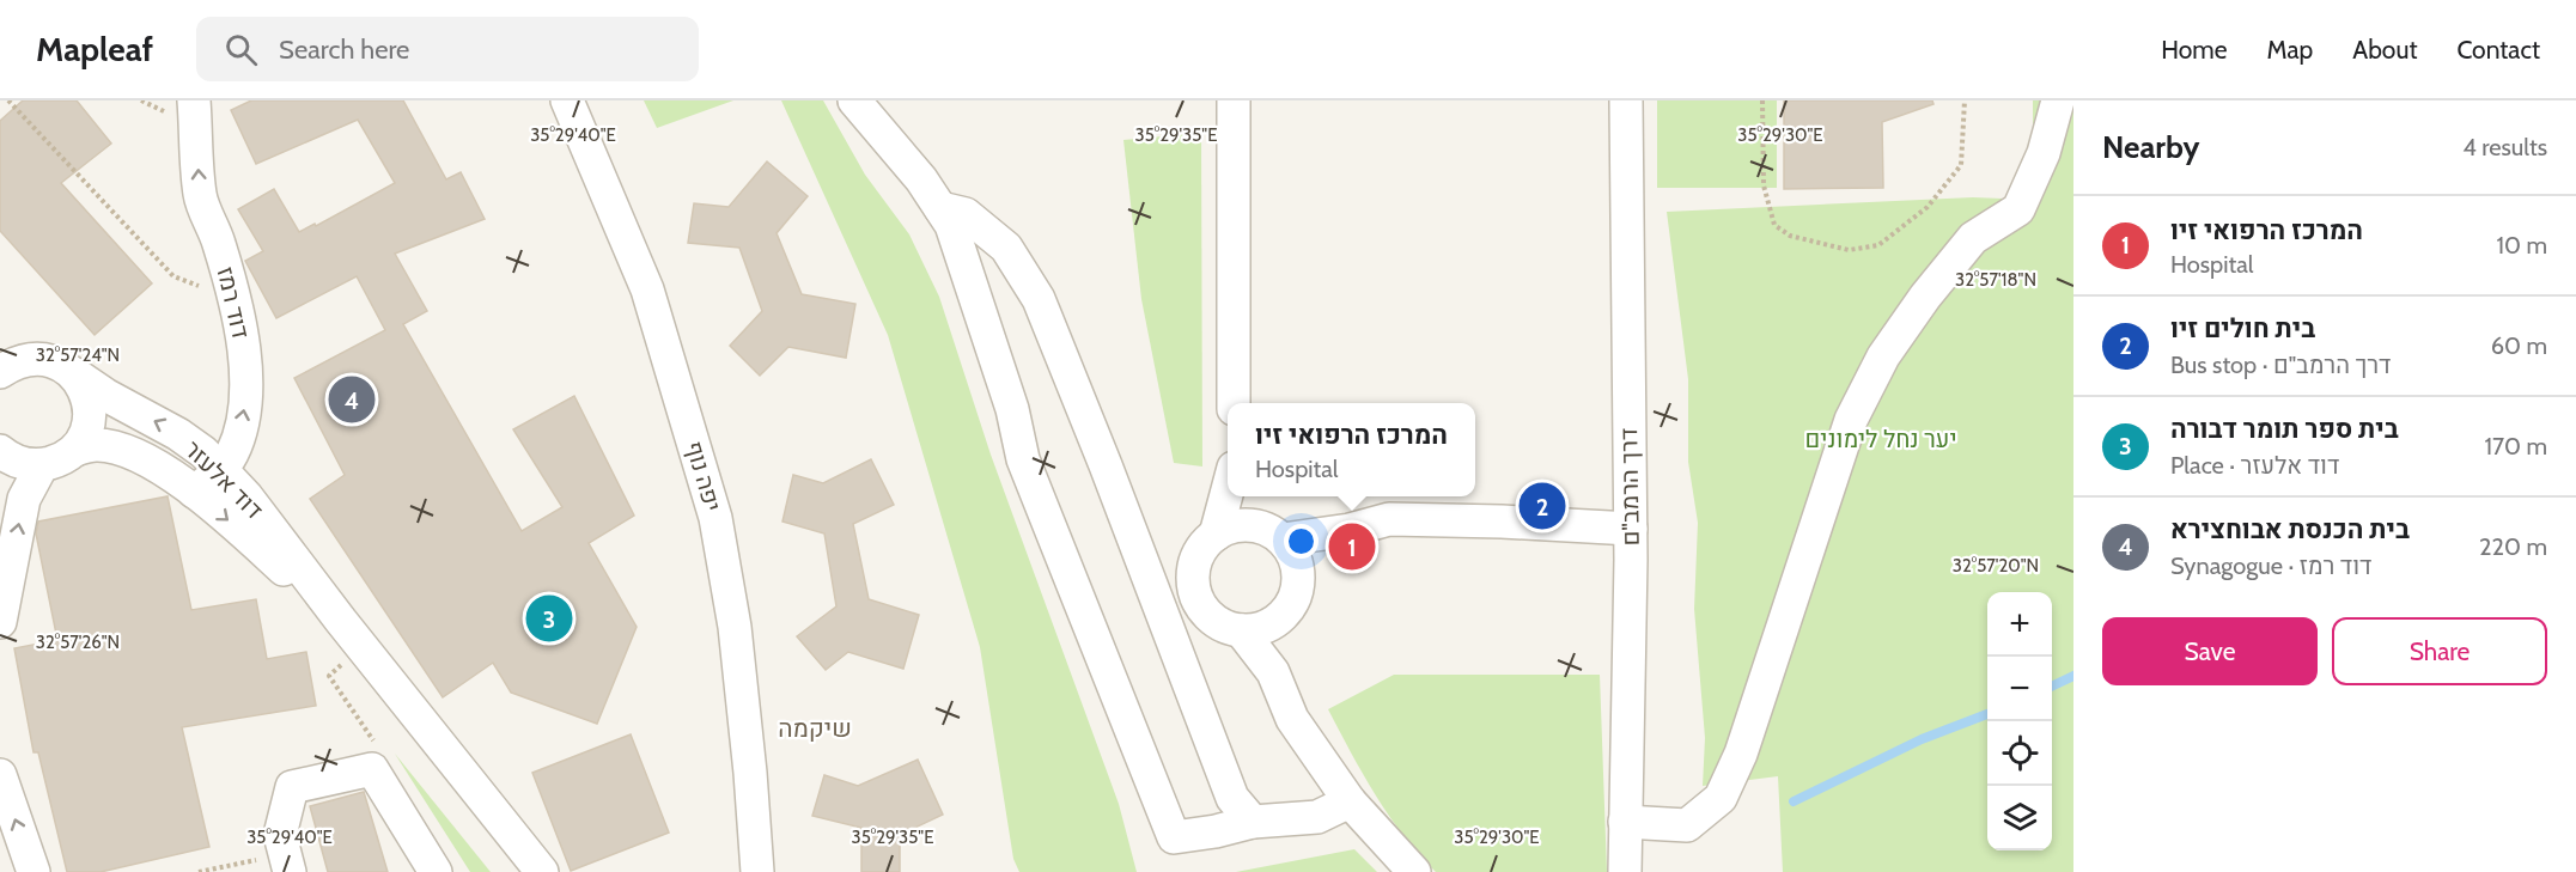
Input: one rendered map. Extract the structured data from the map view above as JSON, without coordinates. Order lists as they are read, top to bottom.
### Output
{
  "streets": {
    "street": [
      "דוד רמז",
      "יפה נוף",
      "דוד אלעזר",
      "דרך הרמב\"ם"
    ]
  },
  "crossings": [
    ["דוד רמז", "דוד אלעזר"]
  ],
  "one_way": ["דוד רמז"],
  "districts": ["שיקמה"],
  "parks": ["יער נחל לימונים"],
  "page": {
    "header": "Mapleaf",
    "search": "Search here",
    "nav": [
      "Home",
      "Map",
      "About",
      "Contact"
    ],
    "heading": ["Nearby", "4 results"],
    "list": [
      {
        "mark": "1",
        "name": "המרכז הרפואי זיו",
        "note": "Hospital",
        "value": "10 m"
      },
      {
        "mark": "2",
        "name": "בית חולים זיו",
        "note": "Bus stop · דרך הרמב\"ם",
        "value": "60 m"
      },
      {
        "mark": "3",
        "name": "בית ספר תומר דבורה",
        "note": "Place · דוד אלעזר",
        "value": "170 m"
      },
      {
        "mark": "4",
        "name": "בית הכנסת אבוחצירא",
        "note": "Synagogue · דוד רמז",
        "value": "220 m"
      }
    ],
    "pins": [
      "4",
      "2",
      "1",
      "3"
    ],
    "popup": ["המרכז הרפואי זיו", "Hospital"],
    "map_buttons": ["+", "−"],
    "buttons": ["Save", "Share"]
  },
  "coordinates": [
    "35°29'35\"E",
    "35°29'30\"E",
    "35°29'40\"E",
    "32°57'18\"N",
    "32°57'24\"N",
    "32°57'20\"N",
    "32°57'26\"N"
  ]
}
